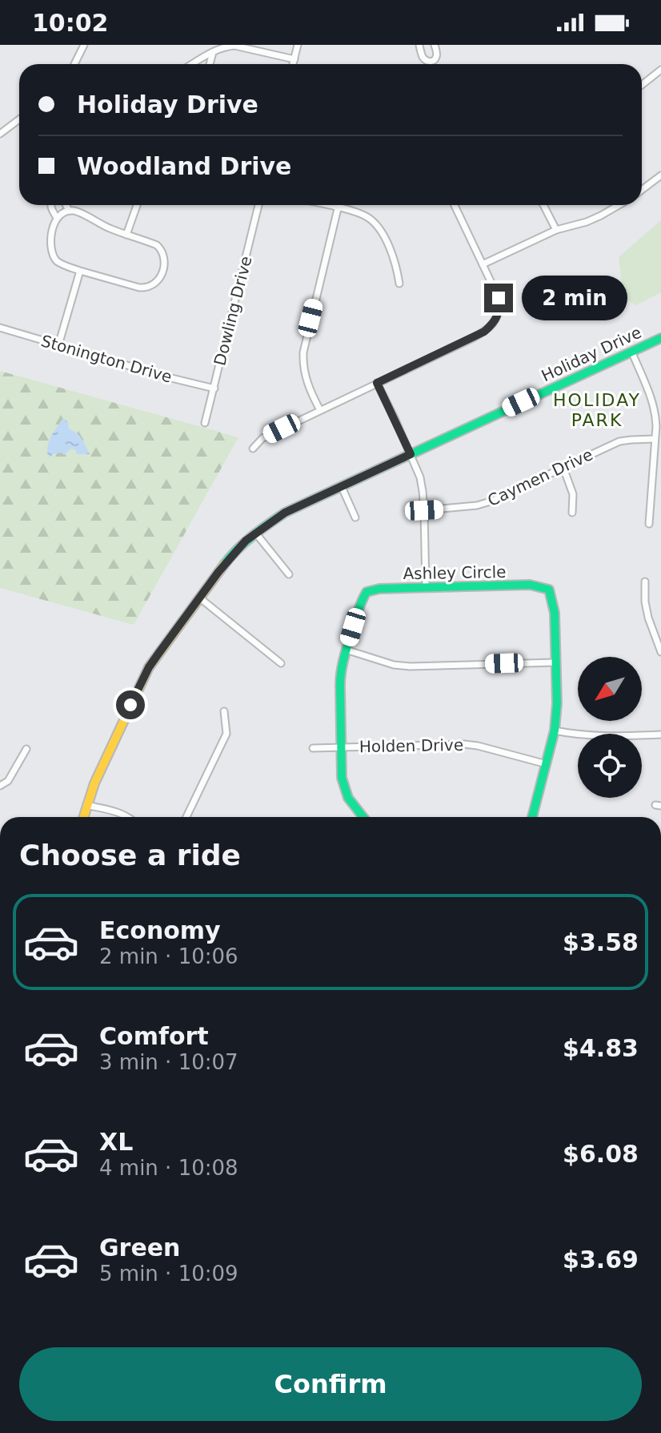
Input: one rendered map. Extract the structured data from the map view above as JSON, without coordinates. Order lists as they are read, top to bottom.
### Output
{
  "streets": {
    "street": [
      "Dowling Drive",
      "Holiday Drive",
      "Stonington Drive",
      "Caymen Drive",
      "Ashley Circle",
      "Holden Drive"
    ]
  },
  "crossings": [
    ["Dowling Drive", "Stonington Drive"],
    ["Ashley Circle", "Holden Drive"]
  ],
  "districts": ["HOLIDAY PARK"],
  "north": "bottom left",
  "page": {
    "status": "10:02",
    "banner": ["Holiday Drive", "Woodland Drive"],
    "bubble": "2 min",
    "heading": "Choose a ride",
    "list": [
      {
        "name": "Economy",
        "note": "2 min · 10:06",
        "value": "$3.58"
      },
      {
        "name": "Comfort",
        "note": "3 min · 10:07",
        "value": "$4.83"
      },
      {
        "name": "XL",
        "note": "4 min · 10:08",
        "value": "$6.08"
      },
      {
        "name": "Green",
        "note": "5 min · 10:09",
        "value": "$3.69"
      }
    ],
    "buttons": "Confirm"
  }
}
